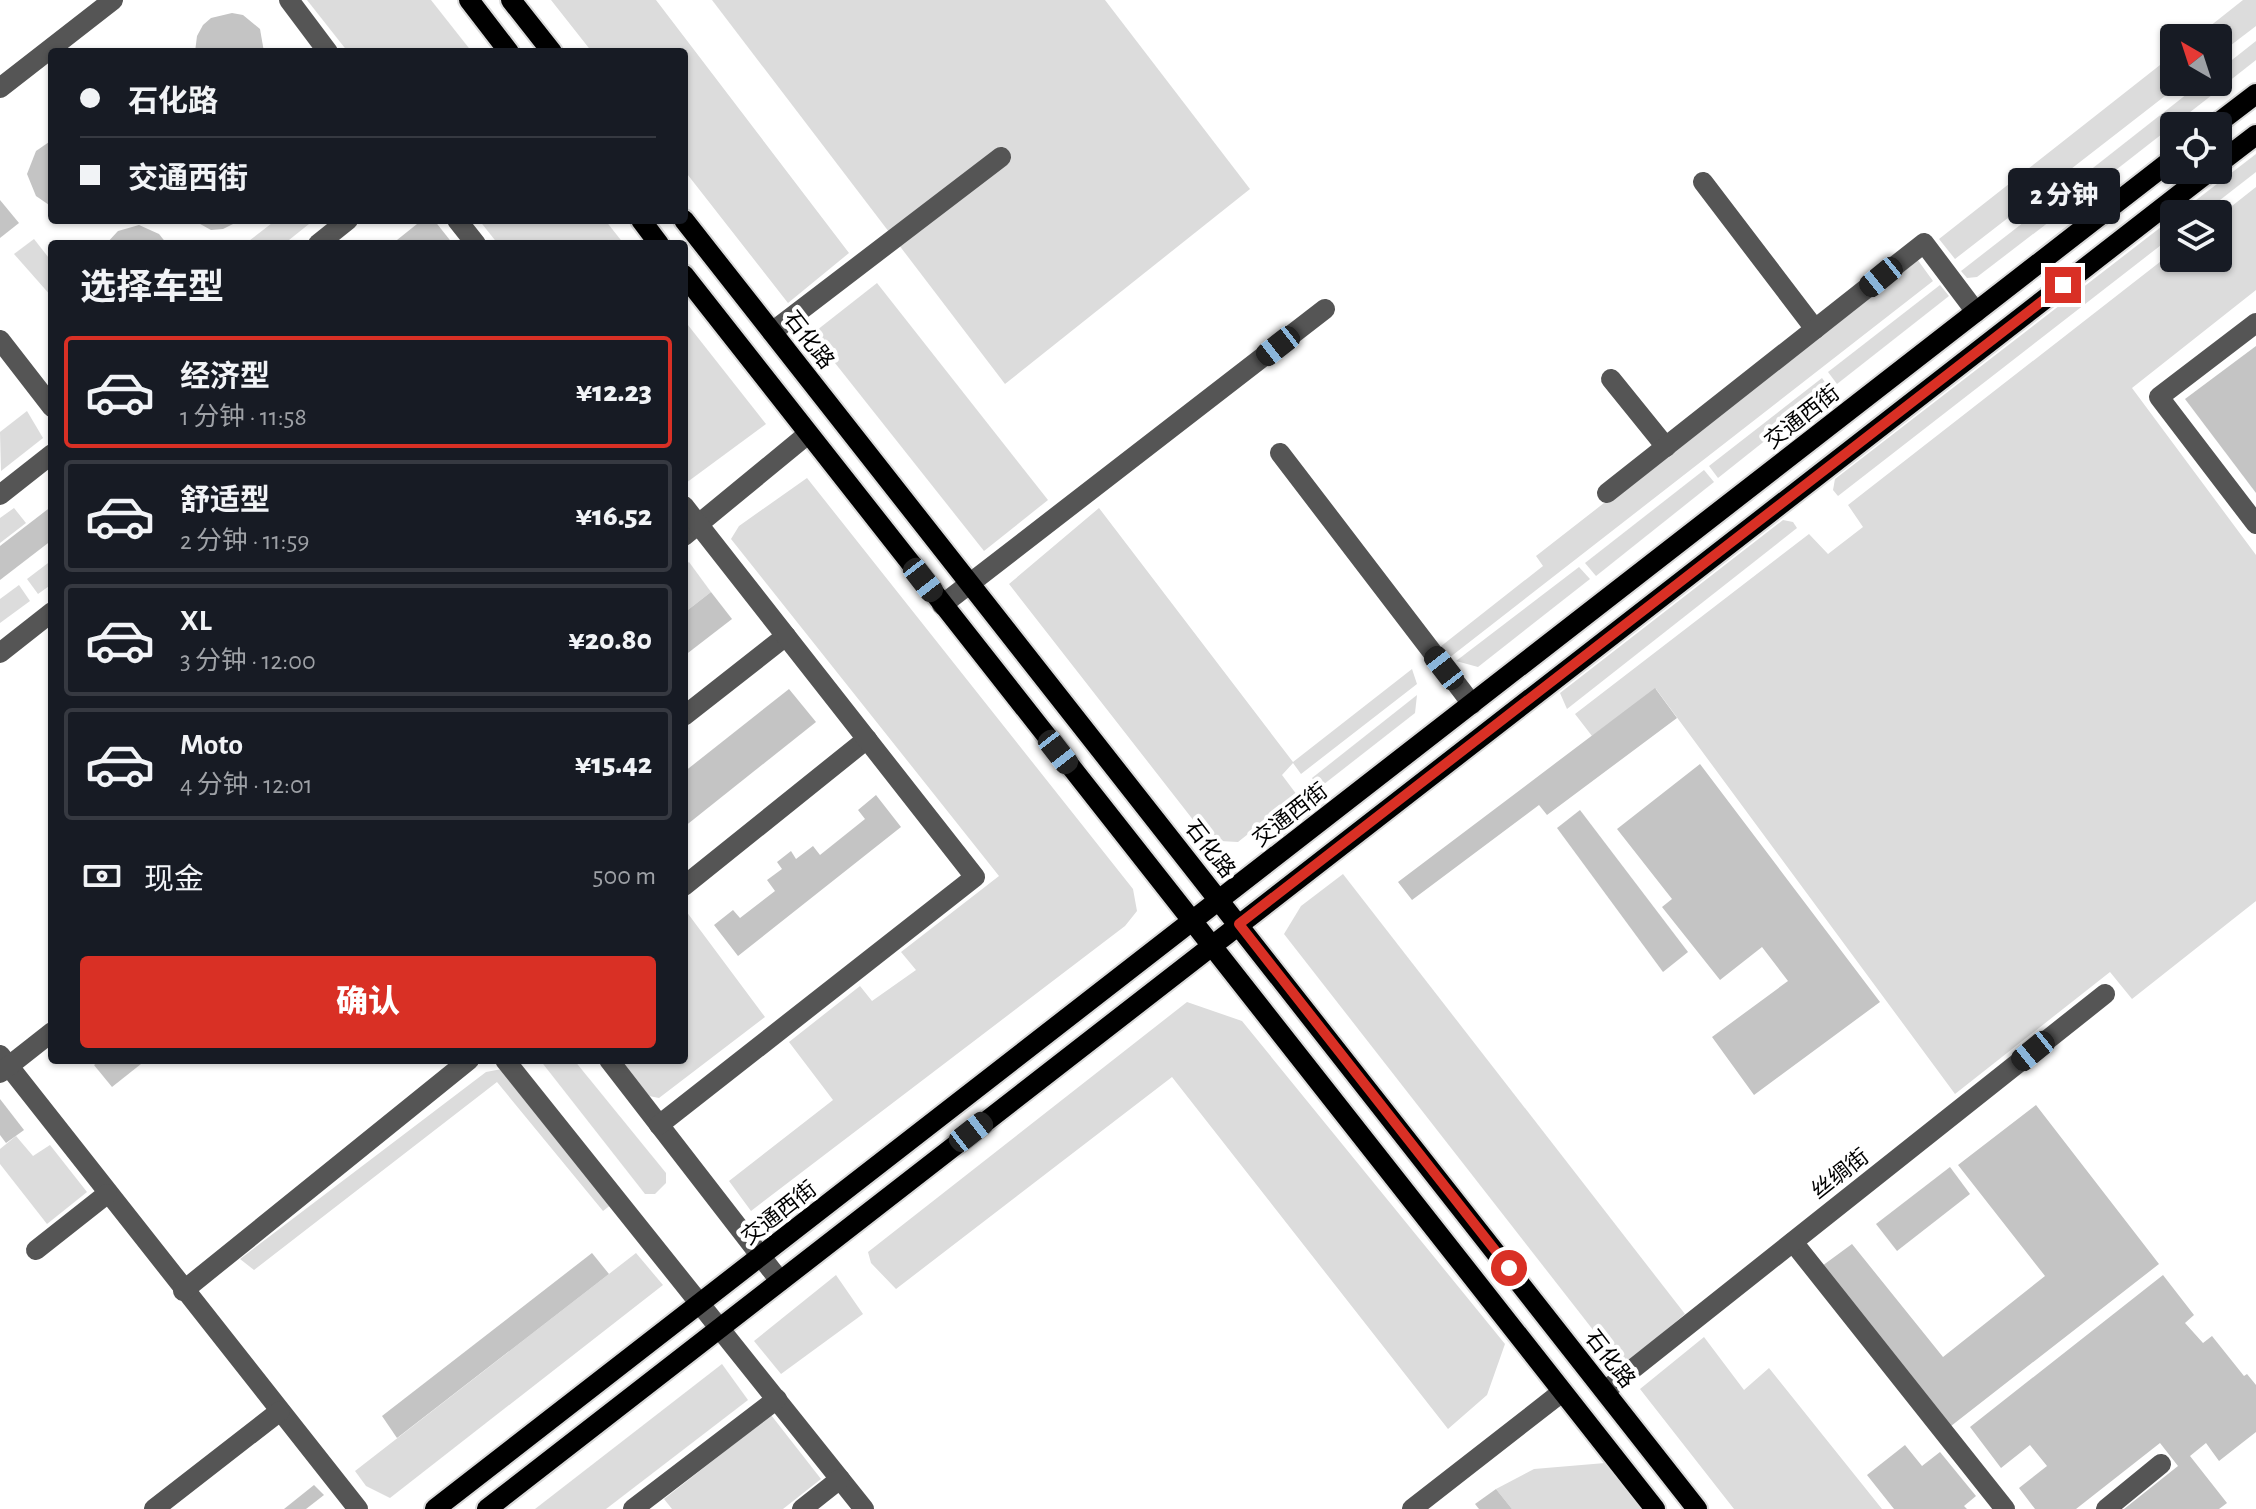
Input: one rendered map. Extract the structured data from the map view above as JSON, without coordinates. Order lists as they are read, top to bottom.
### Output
{
  "streets": {
    "main road": ["石化路", "交通西街"],
    "street": ["丝绸街"]
  },
  "crossings": [
    ["石化路", "交通西街"],
    ["石化路", "丝绸街"]
  ],
  "north": "top left",
  "page": {
    "banner": ["石化路", "交通西街"],
    "bubble": "2 分钟",
    "heading": "选择车型",
    "list": [
      {
        "name": "经济型",
        "note": "1 分钟 · 11:58",
        "value": "¥12.23"
      },
      {
        "name": "舒适型",
        "note": "2 分钟 · 11:59",
        "value": "¥16.52"
      },
      {
        "name": "XL",
        "note": "3 分钟 · 12:00",
        "value": "¥20.80"
      },
      {
        "name": "Moto",
        "note": "4 分钟 · 12:01",
        "value": "¥15.42"
      }
    ],
    "pay": ["现金", "500 m"],
    "buttons": "确认"
  }
}
